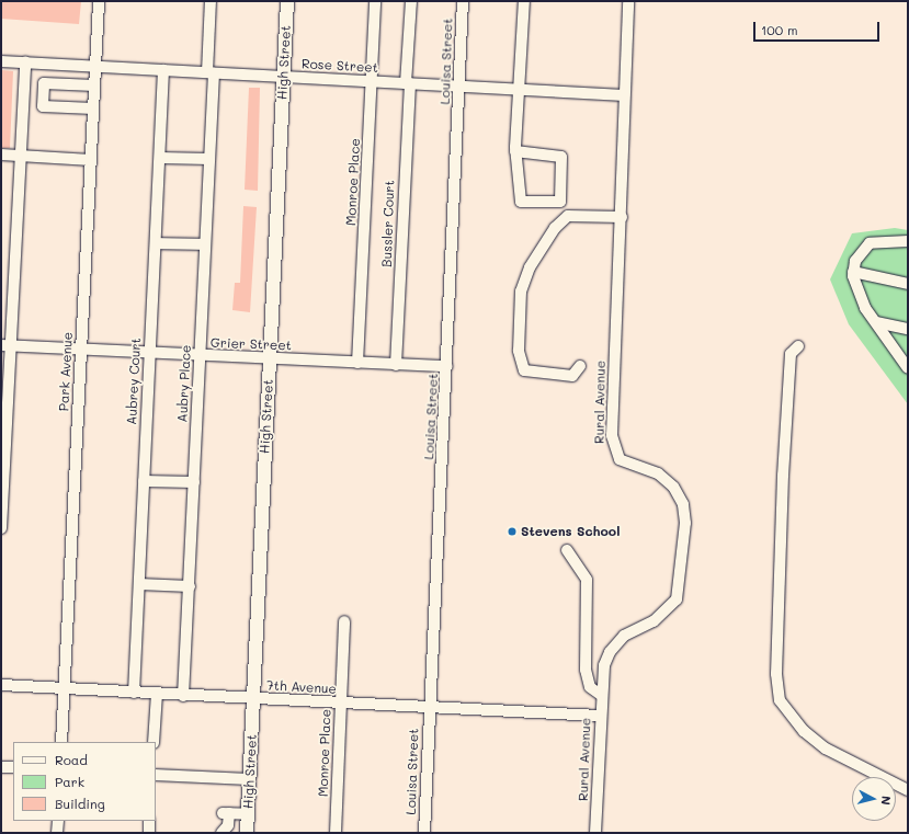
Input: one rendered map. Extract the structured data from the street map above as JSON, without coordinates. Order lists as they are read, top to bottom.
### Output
{
  "streets": {
    "main road": ["High Street"],
    "street": [
      "Louisa Street",
      "Rose Street",
      "Monroe Place",
      "Bussler Court",
      "Grier Street",
      "Park Avenue",
      "Aubrey Court",
      "Aubry Place",
      "Rural Avenue",
      "7th Avenue"
    ]
  },
  "crossings": [
    ["Louisa Street", "Rose Street"],
    ["Louisa Street", "Grier Street"],
    ["Louisa Street", "7th Avenue"],
    ["High Street", "Rose Street"],
    ["High Street", "Grier Street"],
    ["High Street", "7th Avenue"],
    ["Rose Street", "Monroe Place"],
    ["Rose Street", "Bussler Court"],
    ["Rose Street", "Park Avenue"],
    ["Rose Street", "Aubrey Court"],
    ["Rose Street", "Aubry Place"],
    ["Rose Street", "Rural Avenue"],
    ["Monroe Place", "Grier Street"],
    ["Monroe Place", "7th Avenue"],
    ["Bussler Court", "Grier Street"],
    ["Grier Street", "Park Avenue"],
    ["Grier Street", "Aubrey Court"],
    ["Grier Street", "Aubry Place"],
    ["Park Avenue", "7th Avenue"],
    ["Aubrey Court", "7th Avenue"],
    ["Aubry Place", "7th Avenue"],
    ["Rural Avenue", "7th Avenue"]
  ],
  "places": ["Stevens School"],
  "legend": ["Road", "Park", "Building"],
  "scale_bar": "100 m",
  "north": "right"
}
